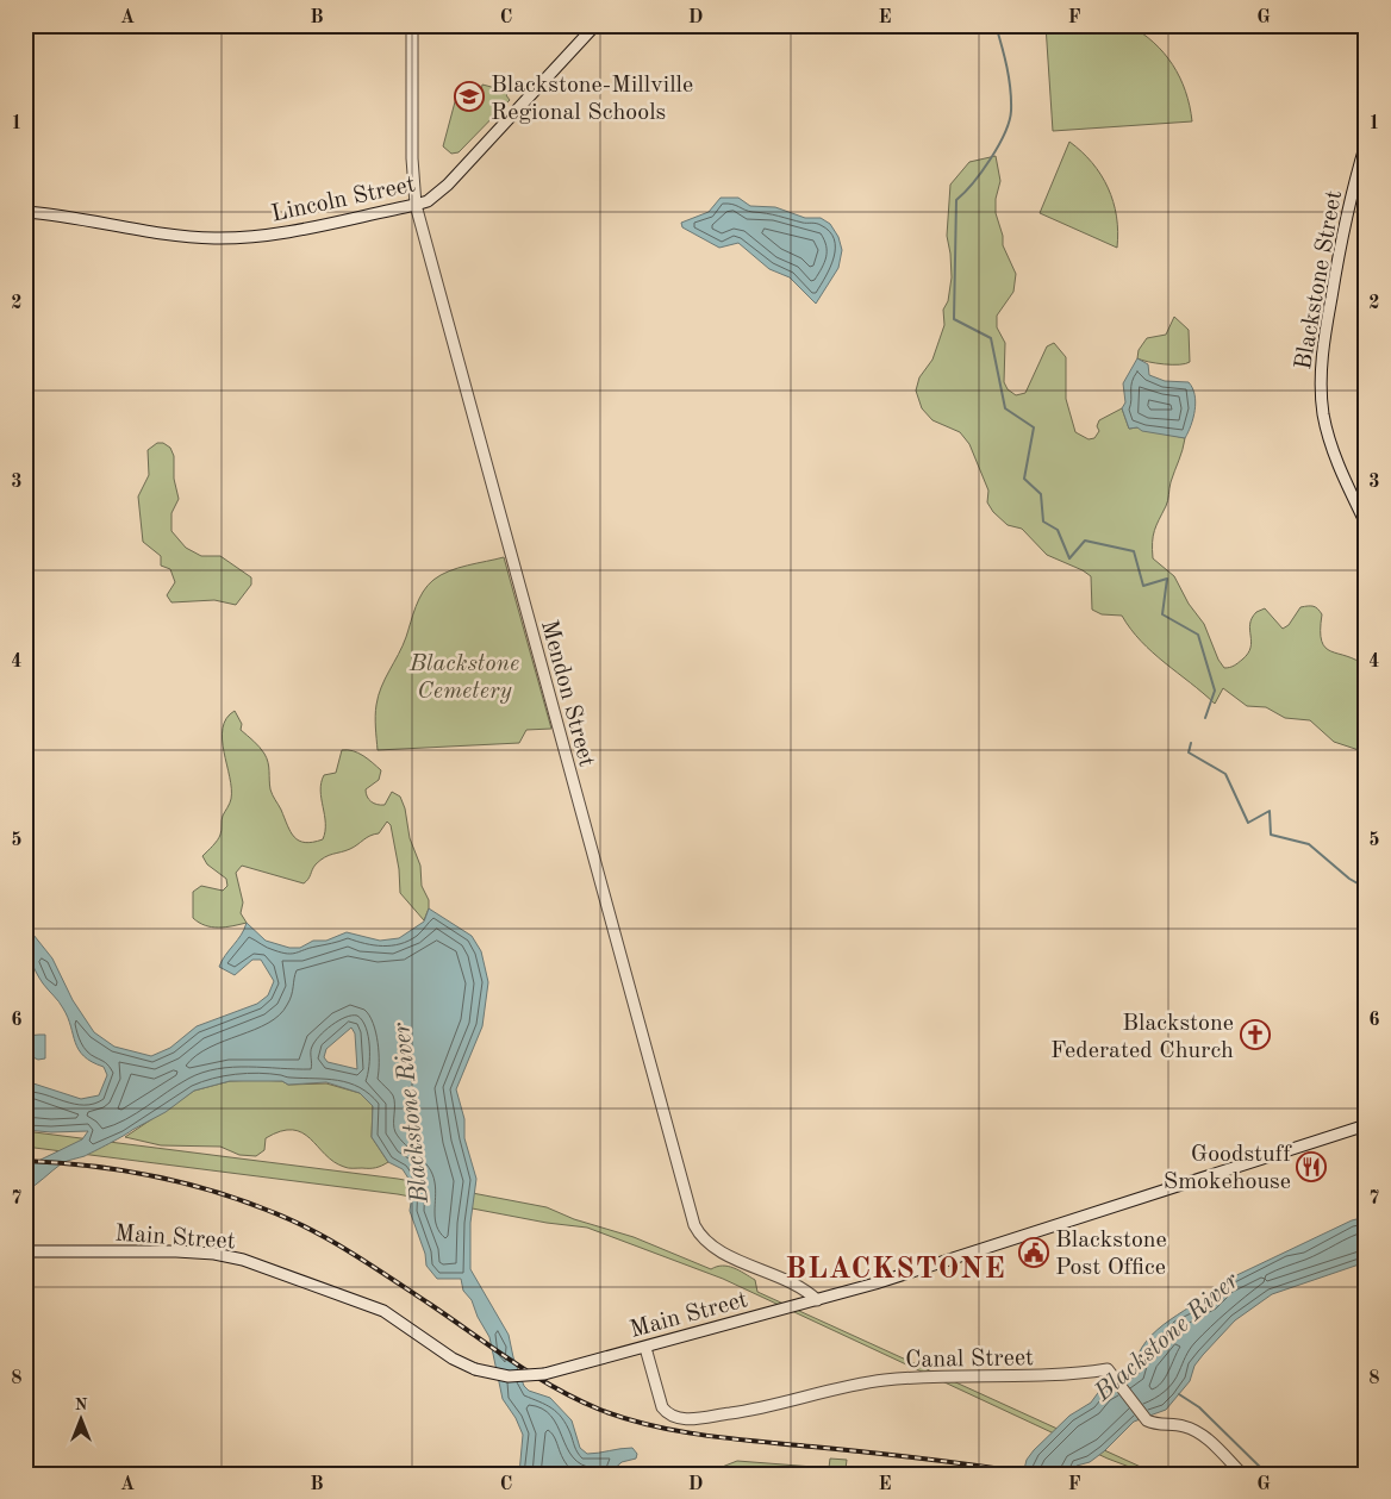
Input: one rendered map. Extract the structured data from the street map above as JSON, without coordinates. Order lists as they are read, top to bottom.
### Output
{
  "streets": {
    "main road": [
      "Lincoln Street",
      "Blackstone Street",
      "Mendon Street",
      "Main Street",
      "Canal Street"
    ]
  },
  "crossings": [
    ["Lincoln Street", "Mendon Street"],
    ["Mendon Street", "Main Street"],
    ["Main Street", "Canal Street"]
  ],
  "districts": ["BLACKSTONE"],
  "water": ["Blackstone River"],
  "parks": ["Blackstone Cemetery"],
  "places": {
    "school or university": ["Blackstone-Millville Regional Schools"],
    "church": ["Blackstone Federated Church"],
    "restaurant": ["Goodstuff Smokehouse"],
    "public building": ["Blackstone Post Office"]
  },
  "north": "top",
  "grid": {
    "columns": [
      "A",
      "B",
      "C",
      "D",
      "E",
      "F",
      "G"
    ],
    "rows": [
      "1",
      "2",
      "3",
      "4",
      "5",
      "6",
      "7",
      "8"
    ]
  }
}
